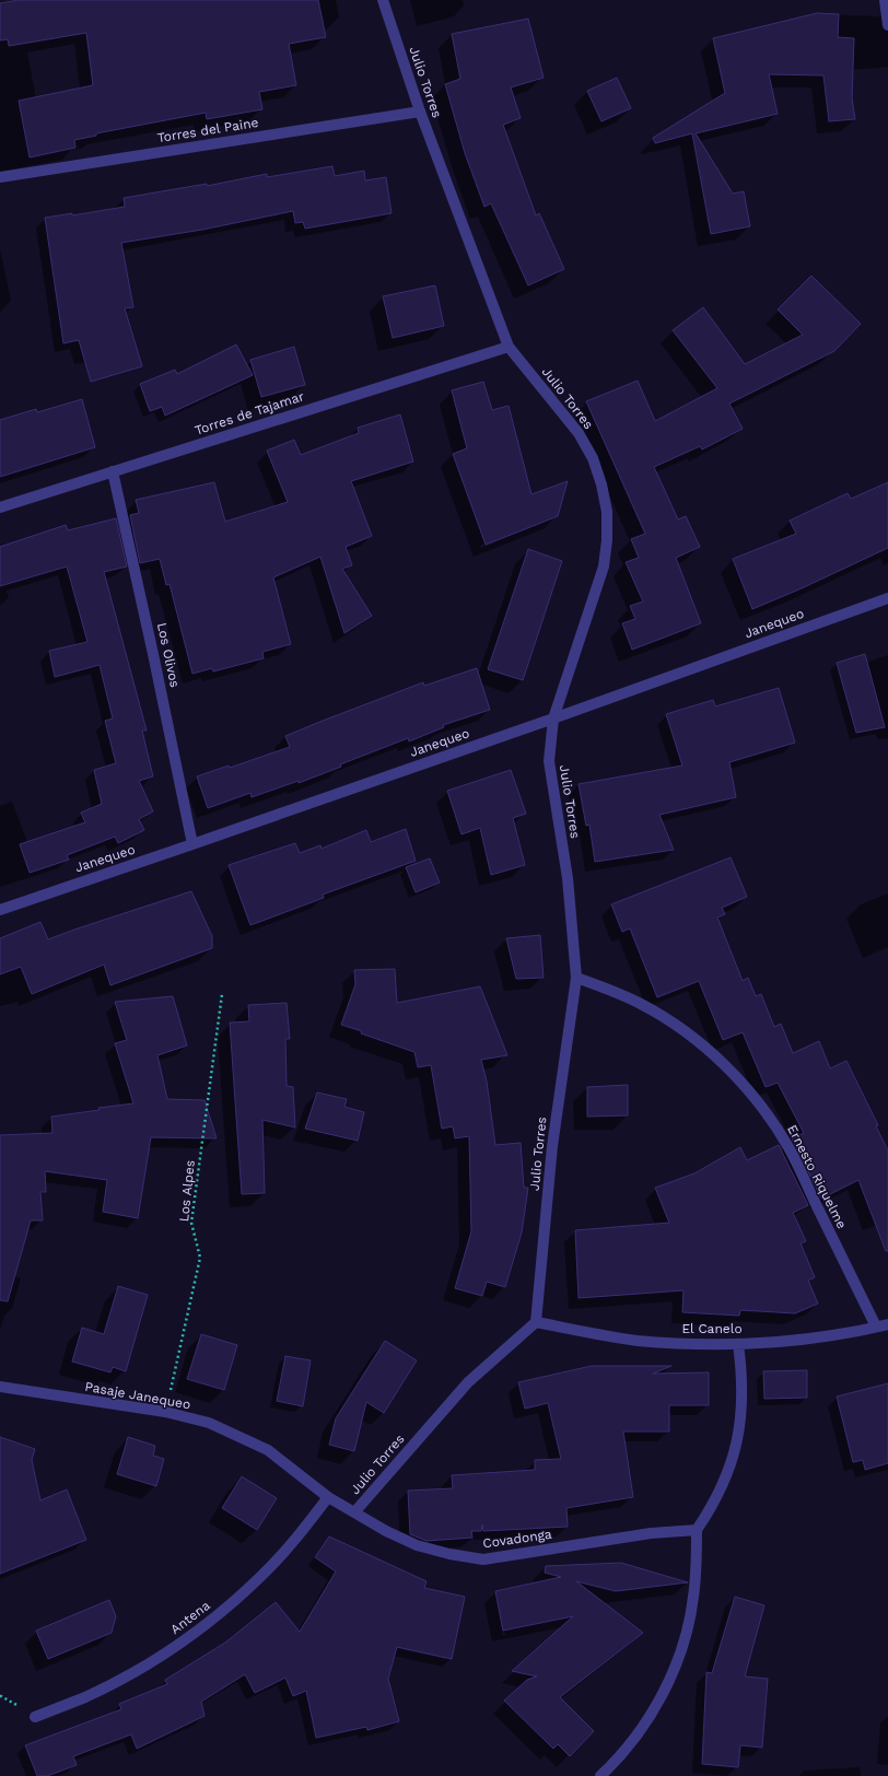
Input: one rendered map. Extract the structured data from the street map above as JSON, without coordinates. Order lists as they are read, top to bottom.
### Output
{
  "streets": {
    "street": [
      "Julio Torres",
      "Torres del Paine",
      "Torres de Tajamar",
      "Janequeo",
      "Los Olivos",
      "Ernesto Riquelme",
      "El Canelo",
      "Pasaje Janequeo",
      "Covadonga",
      "Antena"
    ],
    "path": ["Los Alpes"]
  },
  "crossings": [
    ["Julio Torres", "Torres del Paine"],
    ["Julio Torres", "Torres de Tajamar"],
    ["Julio Torres", "Janequeo"],
    ["Julio Torres", "Ernesto Riquelme"],
    ["Julio Torres", "El Canelo"],
    ["Julio Torres", "Covadonga"],
    ["Torres de Tajamar", "Los Olivos"],
    ["Janequeo", "Los Olivos"],
    ["Ernesto Riquelme", "El Canelo"],
    ["Los Alpes", "Pasaje Janequeo"],
    ["Pasaje Janequeo", "Covadonga"],
    ["Pasaje Janequeo", "Antena"],
    ["Covadonga", "Antena"]
  ]
}
